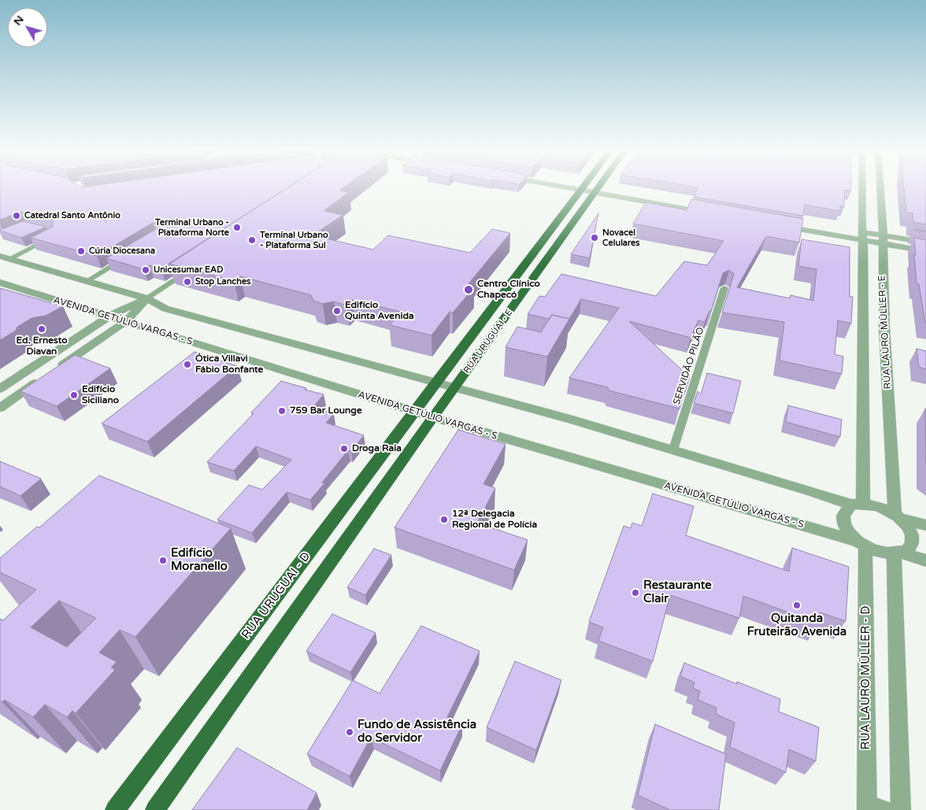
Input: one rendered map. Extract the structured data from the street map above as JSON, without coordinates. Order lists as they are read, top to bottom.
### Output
{
  "streets": {
    "main road": ["RUA URUGUAI - E", "RUA URUGUAI - D"],
    "street": ["AVENIDA GETÚLIO VARGAS - S", "RUA LAURO MÜLLER - E", "RUA LAURO MÜLLER - D"],
    "lane": ["SERVIDÃO PILÃO"]
  },
  "crossings": [
    ["AVENIDA GETÚLIO VARGAS - S", "RUA LAURO MÜLLER - E"],
    ["AVENIDA GETÚLIO VARGAS - S", "RUA URUGUAI - E"],
    ["AVENIDA GETÚLIO VARGAS - S", "RUA URUGUAI - D"],
    ["AVENIDA GETÚLIO VARGAS - S", "RUA LAURO MÜLLER - D"],
    ["RUA LAURO MÜLLER - E", "RUA LAURO MÜLLER - D"],
    ["RUA URUGUAI - E", "RUA URUGUAI - D"]
  ],
  "places": [
    "Catedral Santo Antônio",
    "Terminal Urbano - Plataforma Norte",
    "Novacel Celulares",
    "Terminal Urbano - Plataforma Sul",
    "Cúria Diocesana",
    "Unicesumar EAD",
    "Stop Lanches",
    "Centro Clínico Chapecó",
    "Edifício Quinta Avenida",
    "Ed. Ernesto Diavan",
    "Ótica Villavi Fábio Bonfante",
    "Edifício Siciliano",
    "759 Bar Lounge",
    "Droga Raia",
    "12ª Delegacia Regional de Polícia",
    "Edifício Moranello",
    "Restaurante Clair",
    "Quitanda Fruteirão Avenida",
    "Fundo de Assistência do Servidor"
  ],
  "north": "top left"
}
